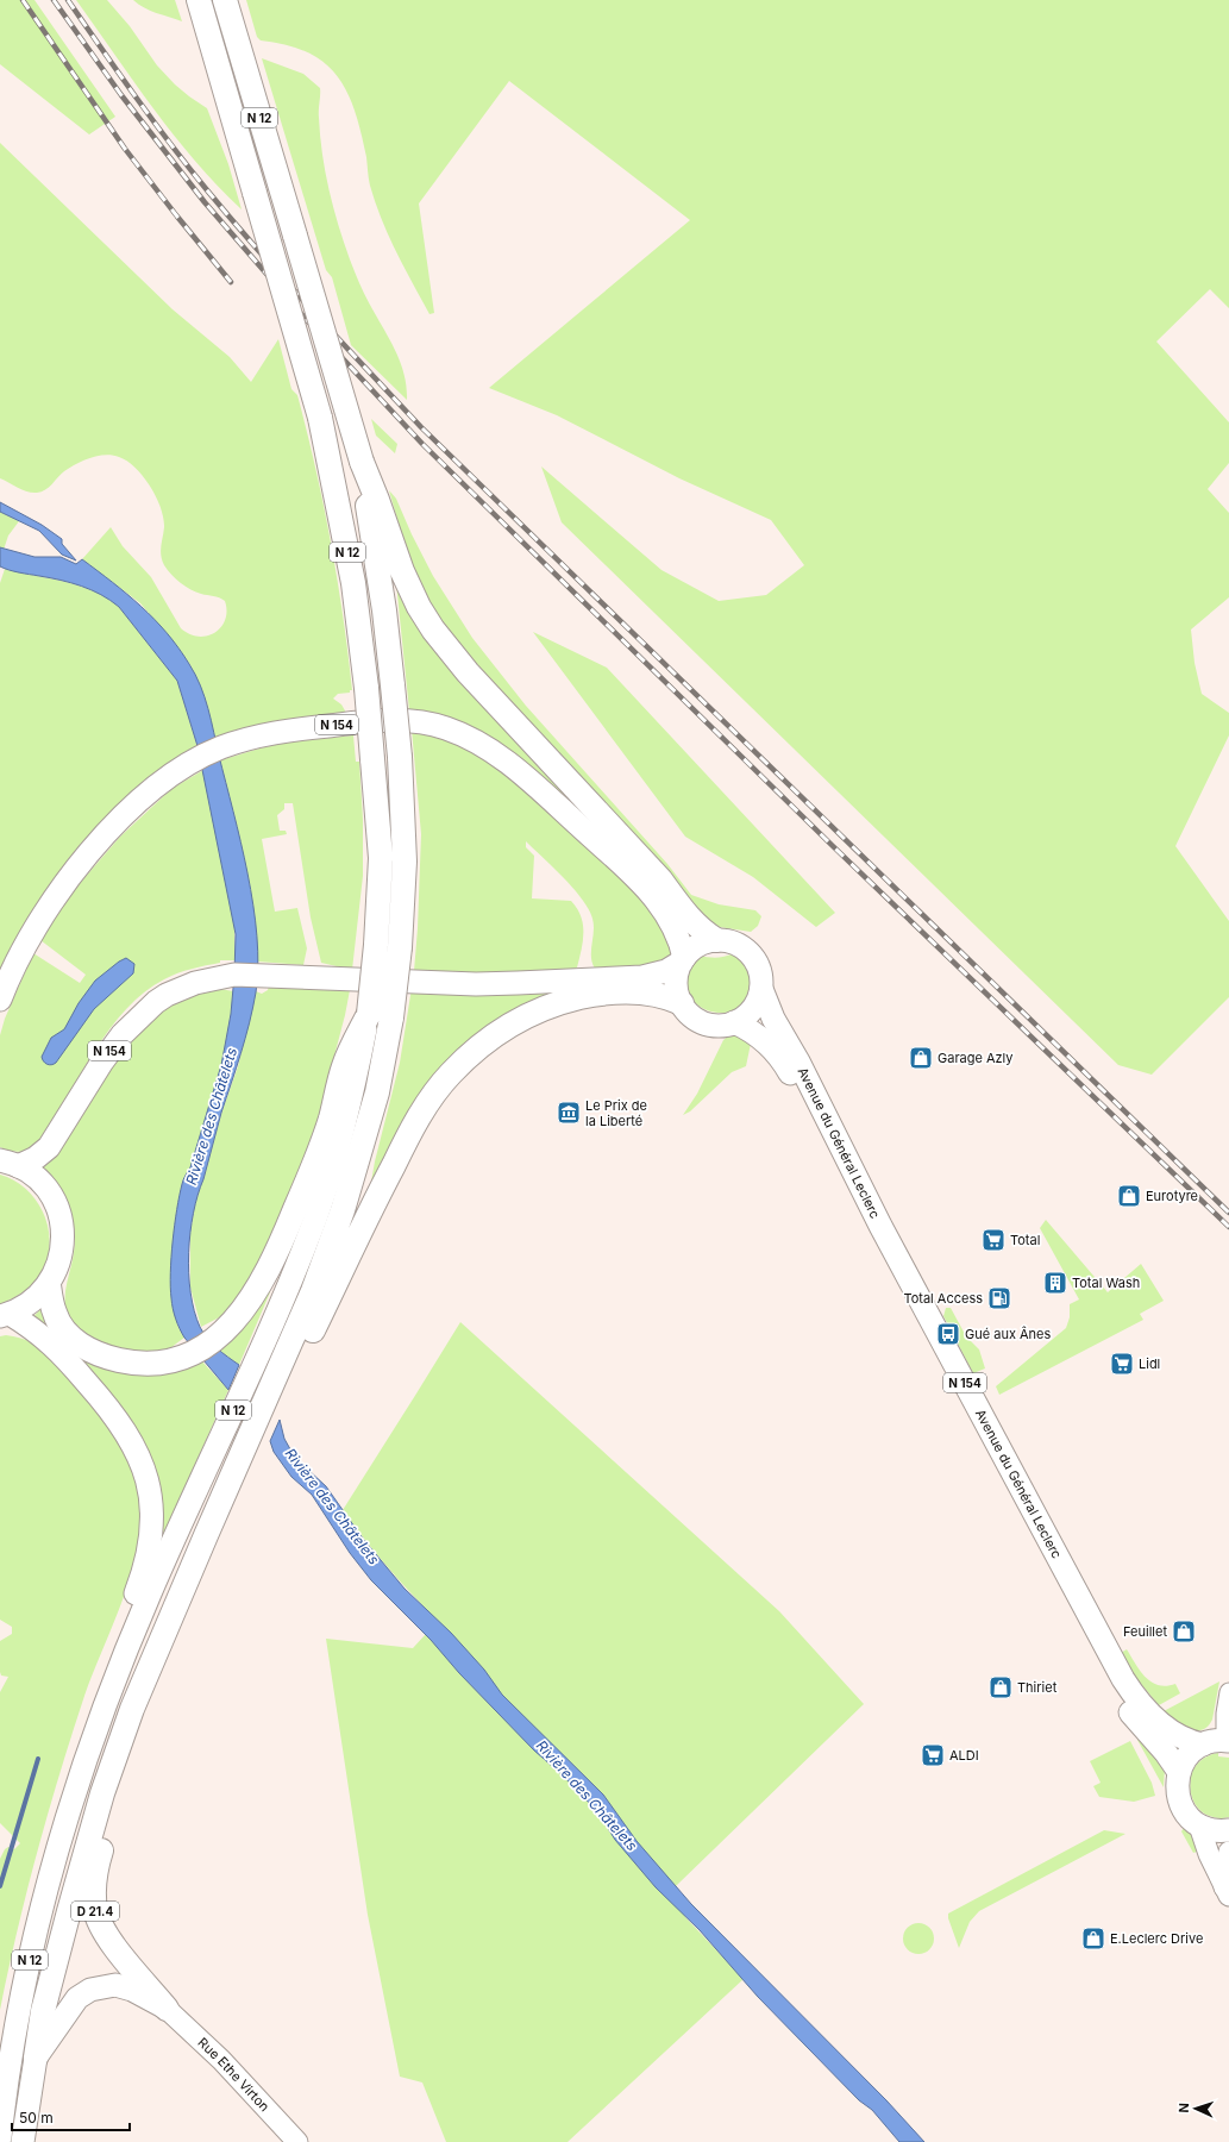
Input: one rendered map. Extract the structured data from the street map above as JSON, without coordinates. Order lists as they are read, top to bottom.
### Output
{
  "streets": {
    "highway": ["N 12", "D 21.4"],
    "main road": ["N 154", "Avenue du Général Leclerc", "Rue Ethe Virton"]
  },
  "crossings": [
    ["N 12", "D 21.4"],
    ["N 154", "Avenue du Général Leclerc"],
    ["D 21.4", "Rue Ethe Virton"]
  ],
  "water": ["Rivière des Châtelets"],
  "places": {
    "shop": [
      "Garage Azly",
      "Eurotyre",
      "Feuillet",
      "Thiriet",
      "E.Leclerc Drive"
    ],
    "museum": ["Le Prix de la Liberté"],
    "supermarket": ["Total", "Lidl", "ALDI"],
    "building": ["Total Wash"],
    "fuel station": ["Total Access"],
    "bus stop": ["Gué aux Ânes"]
  },
  "scale_bar": "50 m",
  "north": "left"
}
